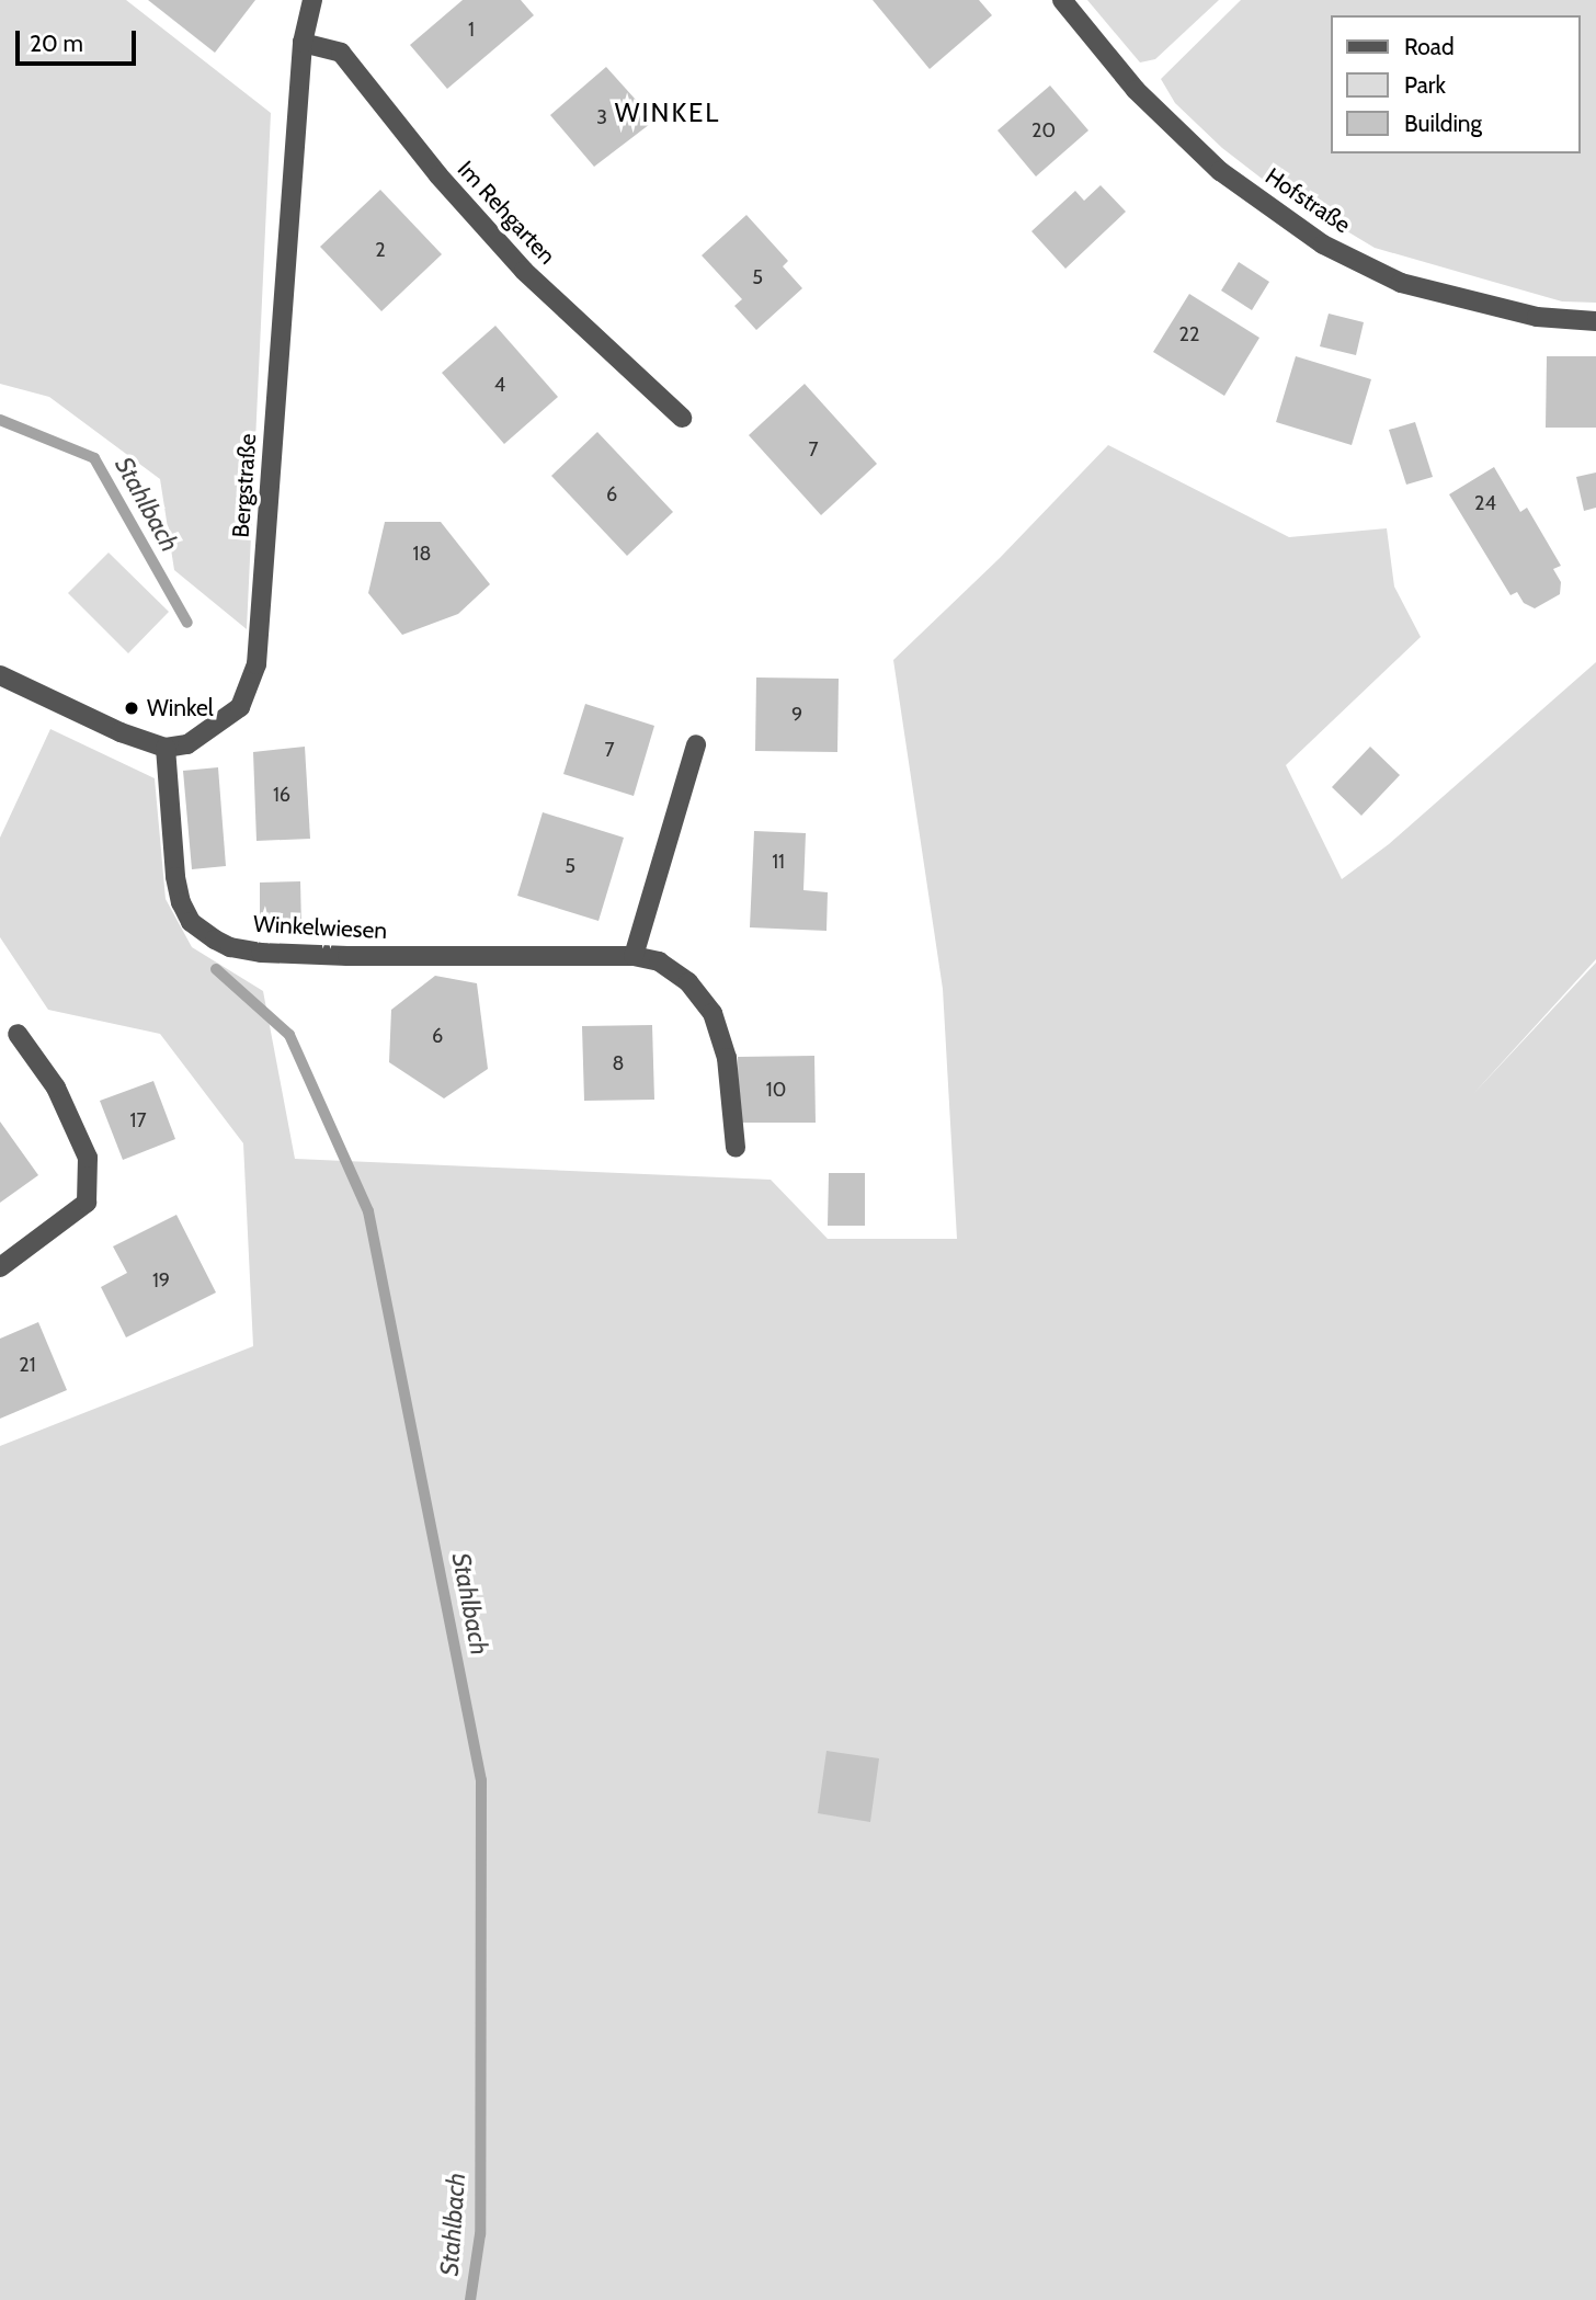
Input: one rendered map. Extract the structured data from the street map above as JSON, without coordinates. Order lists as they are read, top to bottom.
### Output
{
  "streets": {
    "street": [
      "Hofstraße",
      "Im Rehgarten",
      "Bergstraße",
      "Winkelwiesen"
    ]
  },
  "crossings": [
    ["Im Rehgarten", "Bergstraße"],
    ["Bergstraße", "Winkelwiesen"]
  ],
  "districts": ["WINKEL"],
  "water": ["Stahlbach"],
  "places": ["Winkel"],
  "house_numbers": [
    "1",
    "3",
    "20",
    "2",
    "5",
    "22",
    "4",
    "7",
    "6",
    "24",
    "18",
    "9",
    "7",
    "16",
    "11",
    "5",
    "6",
    "8",
    "10",
    "17",
    "19",
    "21"
  ],
  "legend": ["Road", "Park", "Building"],
  "scale_bar": "20 m"
}
